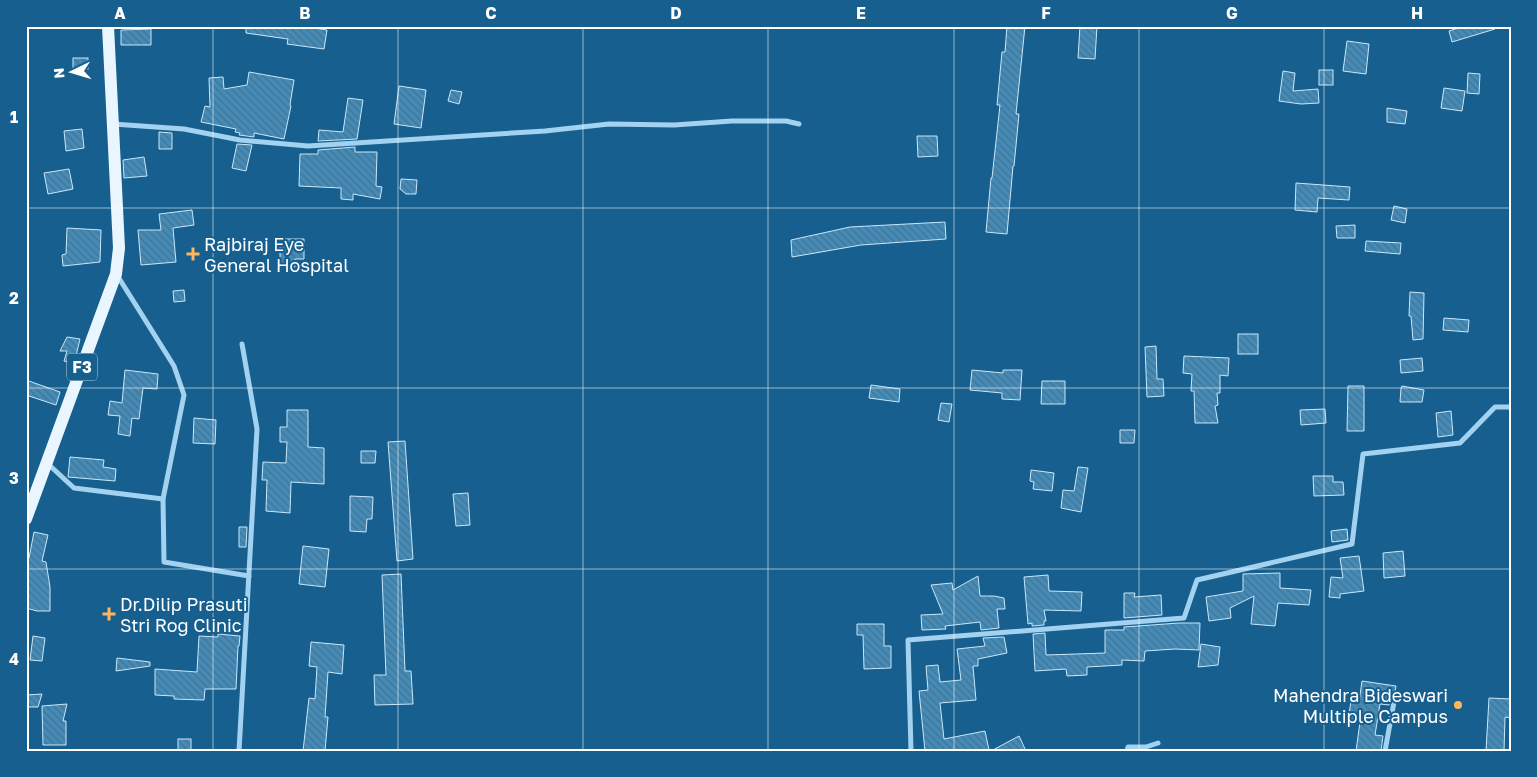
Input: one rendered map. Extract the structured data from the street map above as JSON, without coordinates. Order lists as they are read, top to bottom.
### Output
{
  "streets": {
    "main road": ["F3"]
  },
  "places": {
    "health": ["Rajbiraj Eye General Hospital", "Dr.Dilip Prasuti Stri Rog Clinic"],
    "other": ["Mahendra Bideswari Multiple Campus"]
  },
  "north": "left",
  "grid": {
    "columns": [
      "A",
      "B",
      "C",
      "D",
      "E",
      "F",
      "G",
      "H"
    ],
    "rows": [
      "1",
      "2",
      "3",
      "4"
    ]
  }
}
